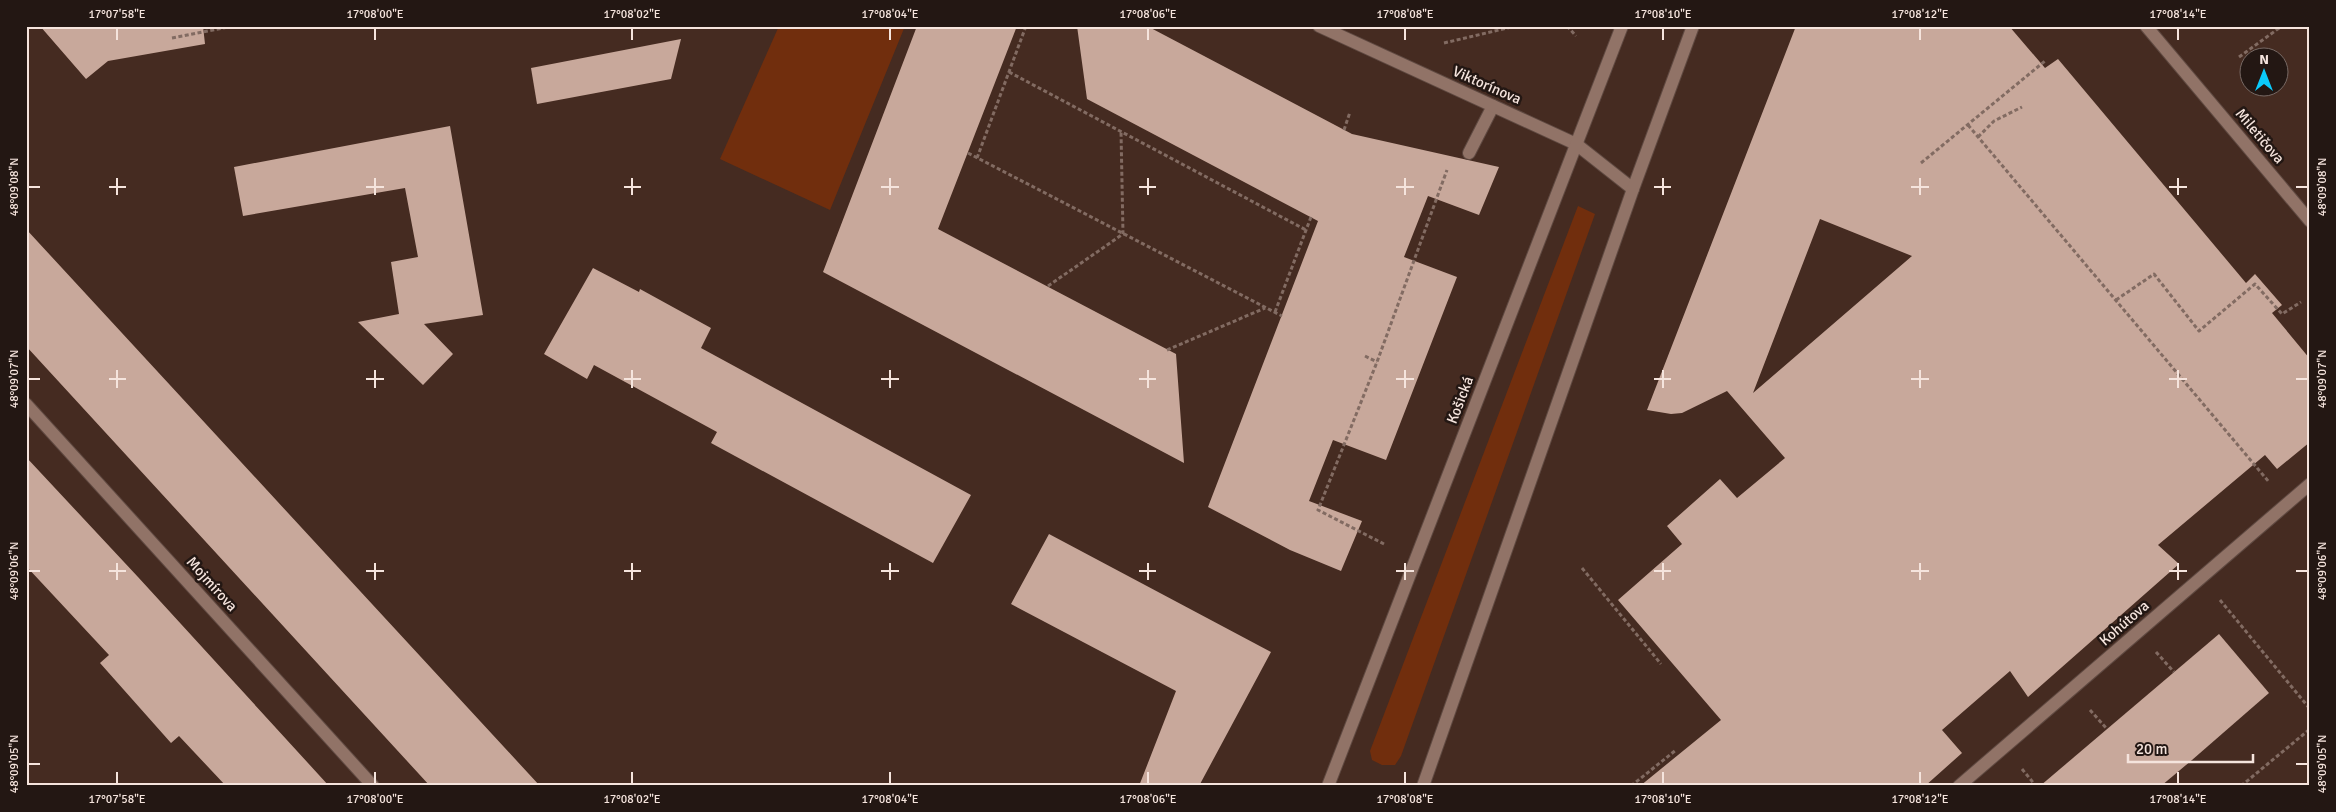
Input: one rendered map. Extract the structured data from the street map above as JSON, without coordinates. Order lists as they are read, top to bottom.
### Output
{
  "streets": {
    "street": [
      "Viktorínova",
      "Miletičova",
      "Košická",
      "Mojmírova",
      "Kohútova"
    ]
  },
  "crossings": [
    ["Viktorínova", "Košická"]
  ],
  "scale_bar": "20 m",
  "north": "top",
  "coordinates": [
    "17°07'58\"E",
    "17°08'00\"E",
    "17°08'02\"E",
    "17°08'04\"E",
    "17°08'06\"E",
    "17°08'08\"E",
    "17°08'10\"E",
    "17°08'12\"E",
    "17°08'14\"E",
    "48°09'08\"N",
    "48°09'07\"N",
    "48°09'06\"N",
    "48°09'05\"N"
  ]
}
